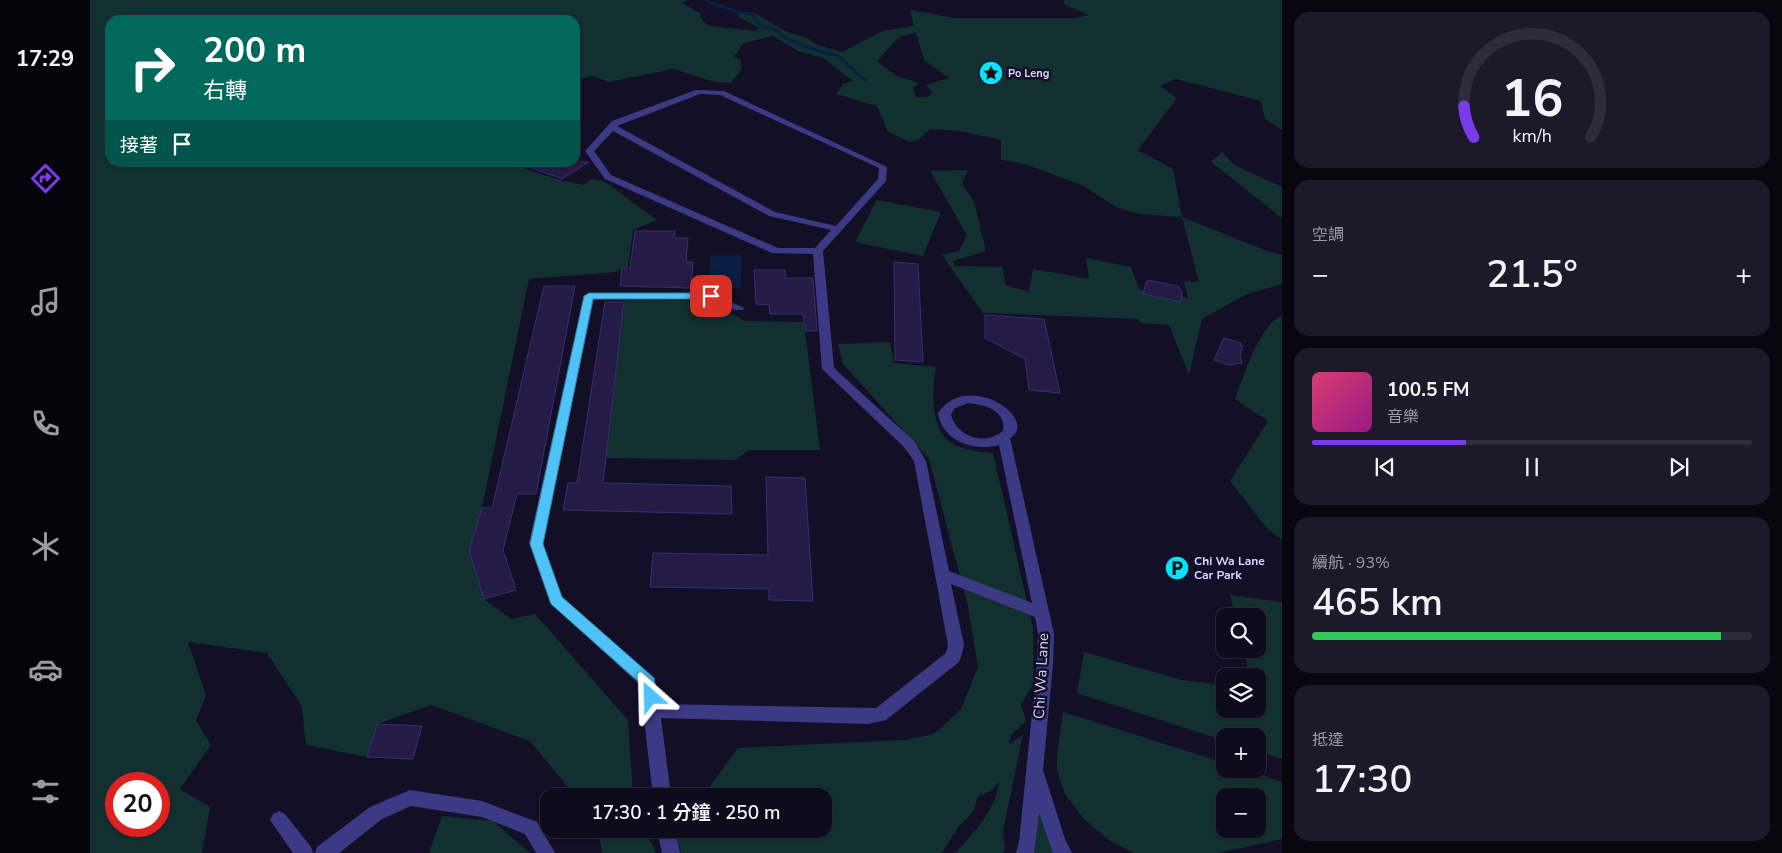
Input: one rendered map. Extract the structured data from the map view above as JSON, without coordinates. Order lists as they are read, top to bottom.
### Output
{
  "streets": {
    "street": ["Chi Wa Lane"]
  },
  "places": {
    "place": ["Po Leng"],
    "parking": ["Chi Wa Lane Car Park"]
  },
  "page": {
    "tabs": "17:29",
    "turn": ["200 m", "右轉"],
    "then": "接著",
    "tile": [
      "空調",
      ["續航 · 93%", "465 km"],
      ["抵達", "17:30"]
    ],
    "heat": ["−", "21.5°", "+"],
    "song": ["100.5 FM", "音樂"],
    "map_buttons": ["+", "−"],
    "limit": "20",
    "trip": "17:30 · 1 分鐘 · 250 m",
    "gauge": ["16", "km/h"]
  }
}
